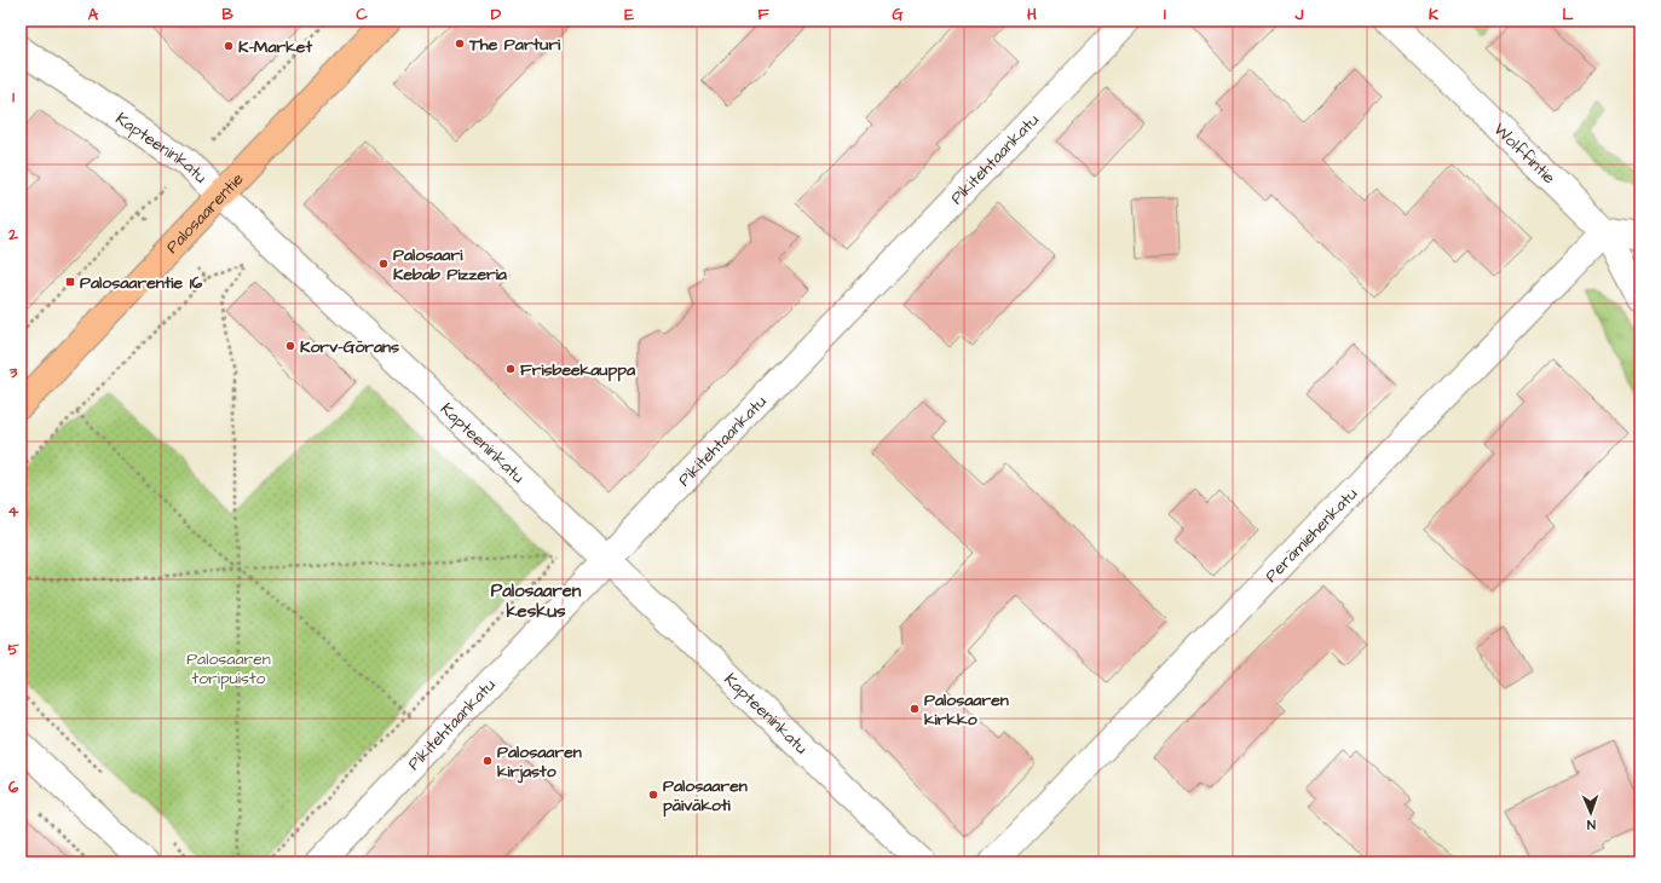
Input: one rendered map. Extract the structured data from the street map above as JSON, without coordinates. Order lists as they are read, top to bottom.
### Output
{
  "streets": {
    "main road": ["Palosaarentie"],
    "street": [
      "Kapteeninkatu",
      "Wolffintie",
      "Pikitehtaankatu",
      "Perämiehenkatu"
    ]
  },
  "crossings": [
    ["Kapteeninkatu", "Pikitehtaankatu"],
    ["Kapteeninkatu", "Palosaarentie"],
    ["Wolffintie", "Perämiehenkatu"]
  ],
  "districts": ["Palosaaren keskus"],
  "parks": ["Palosaaren toripuisto"],
  "places": {
    "other": [
      "The Parturi",
      "K-Market",
      "Palosaari Kebab Pizzeria",
      "Korv-Görans",
      "Frisbeekauppa",
      "Palosaaren kirkko",
      "Palosaaren kirjasto",
      "Palosaaren päiväkoti"
    ],
    "transit": ["Palosaarentie 16"]
  },
  "north": "bottom",
  "grid": {
    "columns": [
      "A",
      "B",
      "C",
      "D",
      "E",
      "F",
      "G",
      "H",
      "I",
      "J",
      "K",
      "L"
    ],
    "rows": [
      "1",
      "2",
      "3",
      "4",
      "5",
      "6"
    ]
  }
}
